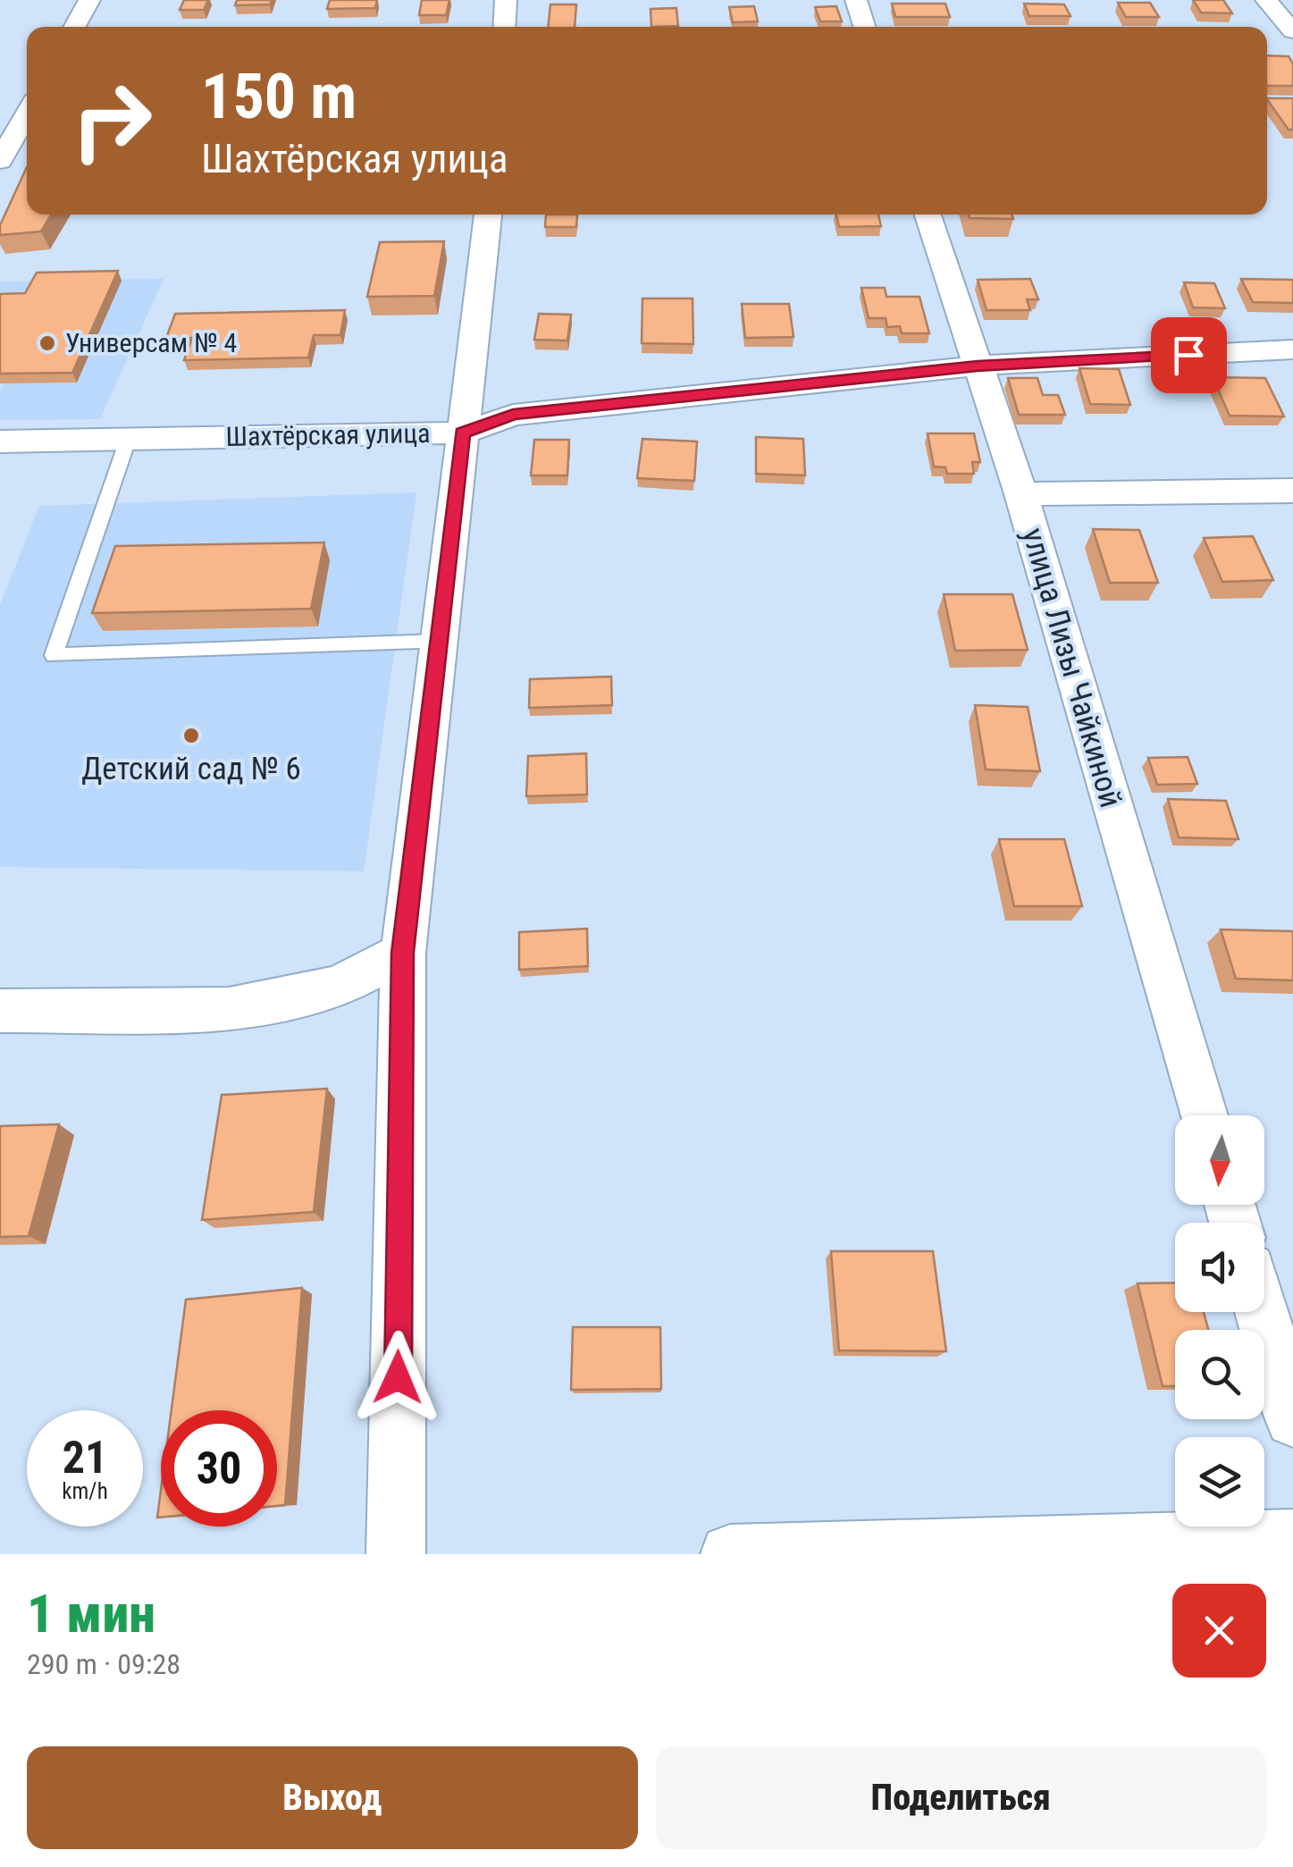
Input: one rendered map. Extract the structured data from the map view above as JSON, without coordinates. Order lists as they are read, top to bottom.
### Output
{
  "streets": {
    "street": ["Шахтёрская улица", "улица Лизы Чайкиной"]
  },
  "crossings": [
    ["Шахтёрская улица", "улица Лизы Чайкиной"]
  ],
  "places": ["Универсам № 4", "Детский сад № 6"],
  "north": "bottom",
  "page": {
    "turn": ["150 m", "Шахтёрская улица"],
    "speed": "21 km/h",
    "limit": "30",
    "heading": ["1 мин", "290 m · 09:28"],
    "buttons": ["Выход", "Поделиться"]
  }
}
